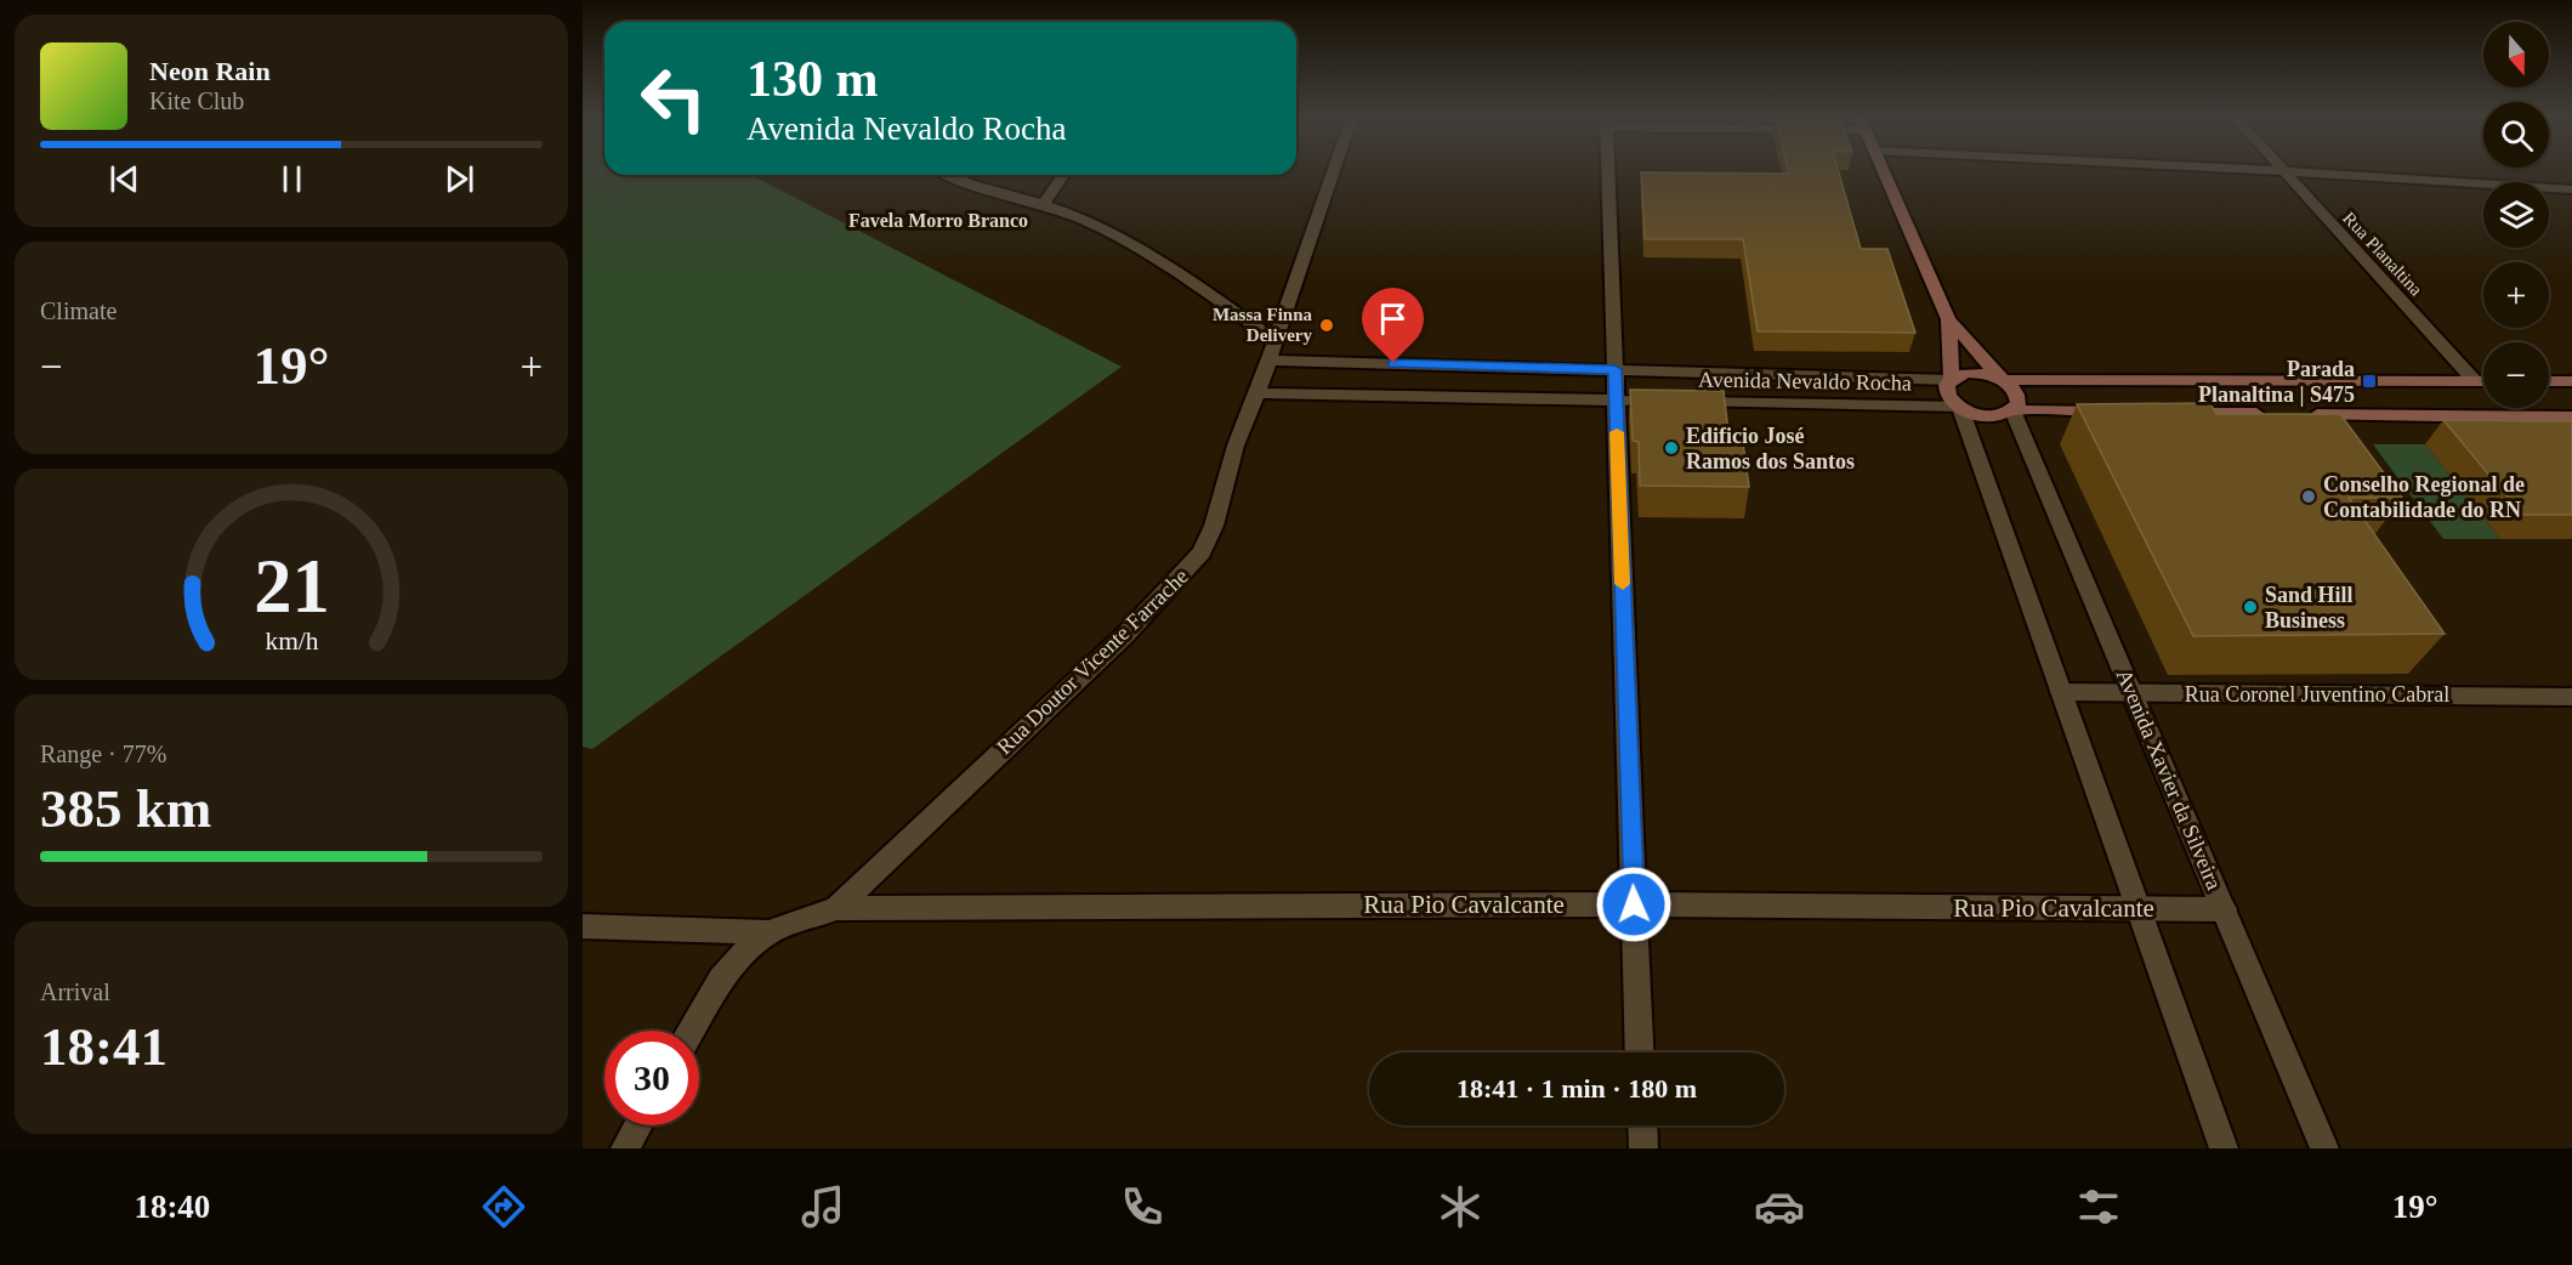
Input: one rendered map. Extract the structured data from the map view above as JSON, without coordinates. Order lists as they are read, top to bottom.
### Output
{
  "streets": {
    "street": [
      "Rua Planaltina",
      "Avenida Nevaldo Rocha",
      "Rua Doutor Vicente Farrache",
      "Rua Coronel Juventino Cabral",
      "Avenida Xavier da Silveira",
      "Rua Pio Cavalcante"
    ]
  },
  "crossings": [
    ["Avenida Nevaldo Rocha", "Rua Doutor Vicente Farrache"],
    ["Rua Doutor Vicente Farrache", "Rua Pio Cavalcante"],
    ["Rua Coronel Juventino Cabral", "Avenida Xavier da Silveira"],
    ["Avenida Xavier da Silveira", "Rua Pio Cavalcante"]
  ],
  "districts": ["Favela Morro Branco"],
  "places": {
    "other": [
      "Massa Finna Delivery",
      "Edificio José Ramos dos Santos",
      "Conselho Regional de Contabilidade do RN",
      "Sand Hill Business"
    ],
    "transit": ["Parada Planaltina | S475"]
  },
  "north": "bottom",
  "page": {
    "map_buttons": ["+", "−"],
    "turn": ["130 m", "Avenida Nevaldo Rocha"],
    "song": ["Neon Rain", "Kite Club"],
    "tile": [
      "Climate",
      ["Range · 77%", "385 km"],
      ["Arrival", "18:41"]
    ],
    "heat": ["−", "19°", "+"],
    "limit": "30",
    "trip": "18:41 · 1 min · 180 m",
    "tabs": ["18:40", "19°"],
    "gauge": ["21", "km/h"]
  }
}
